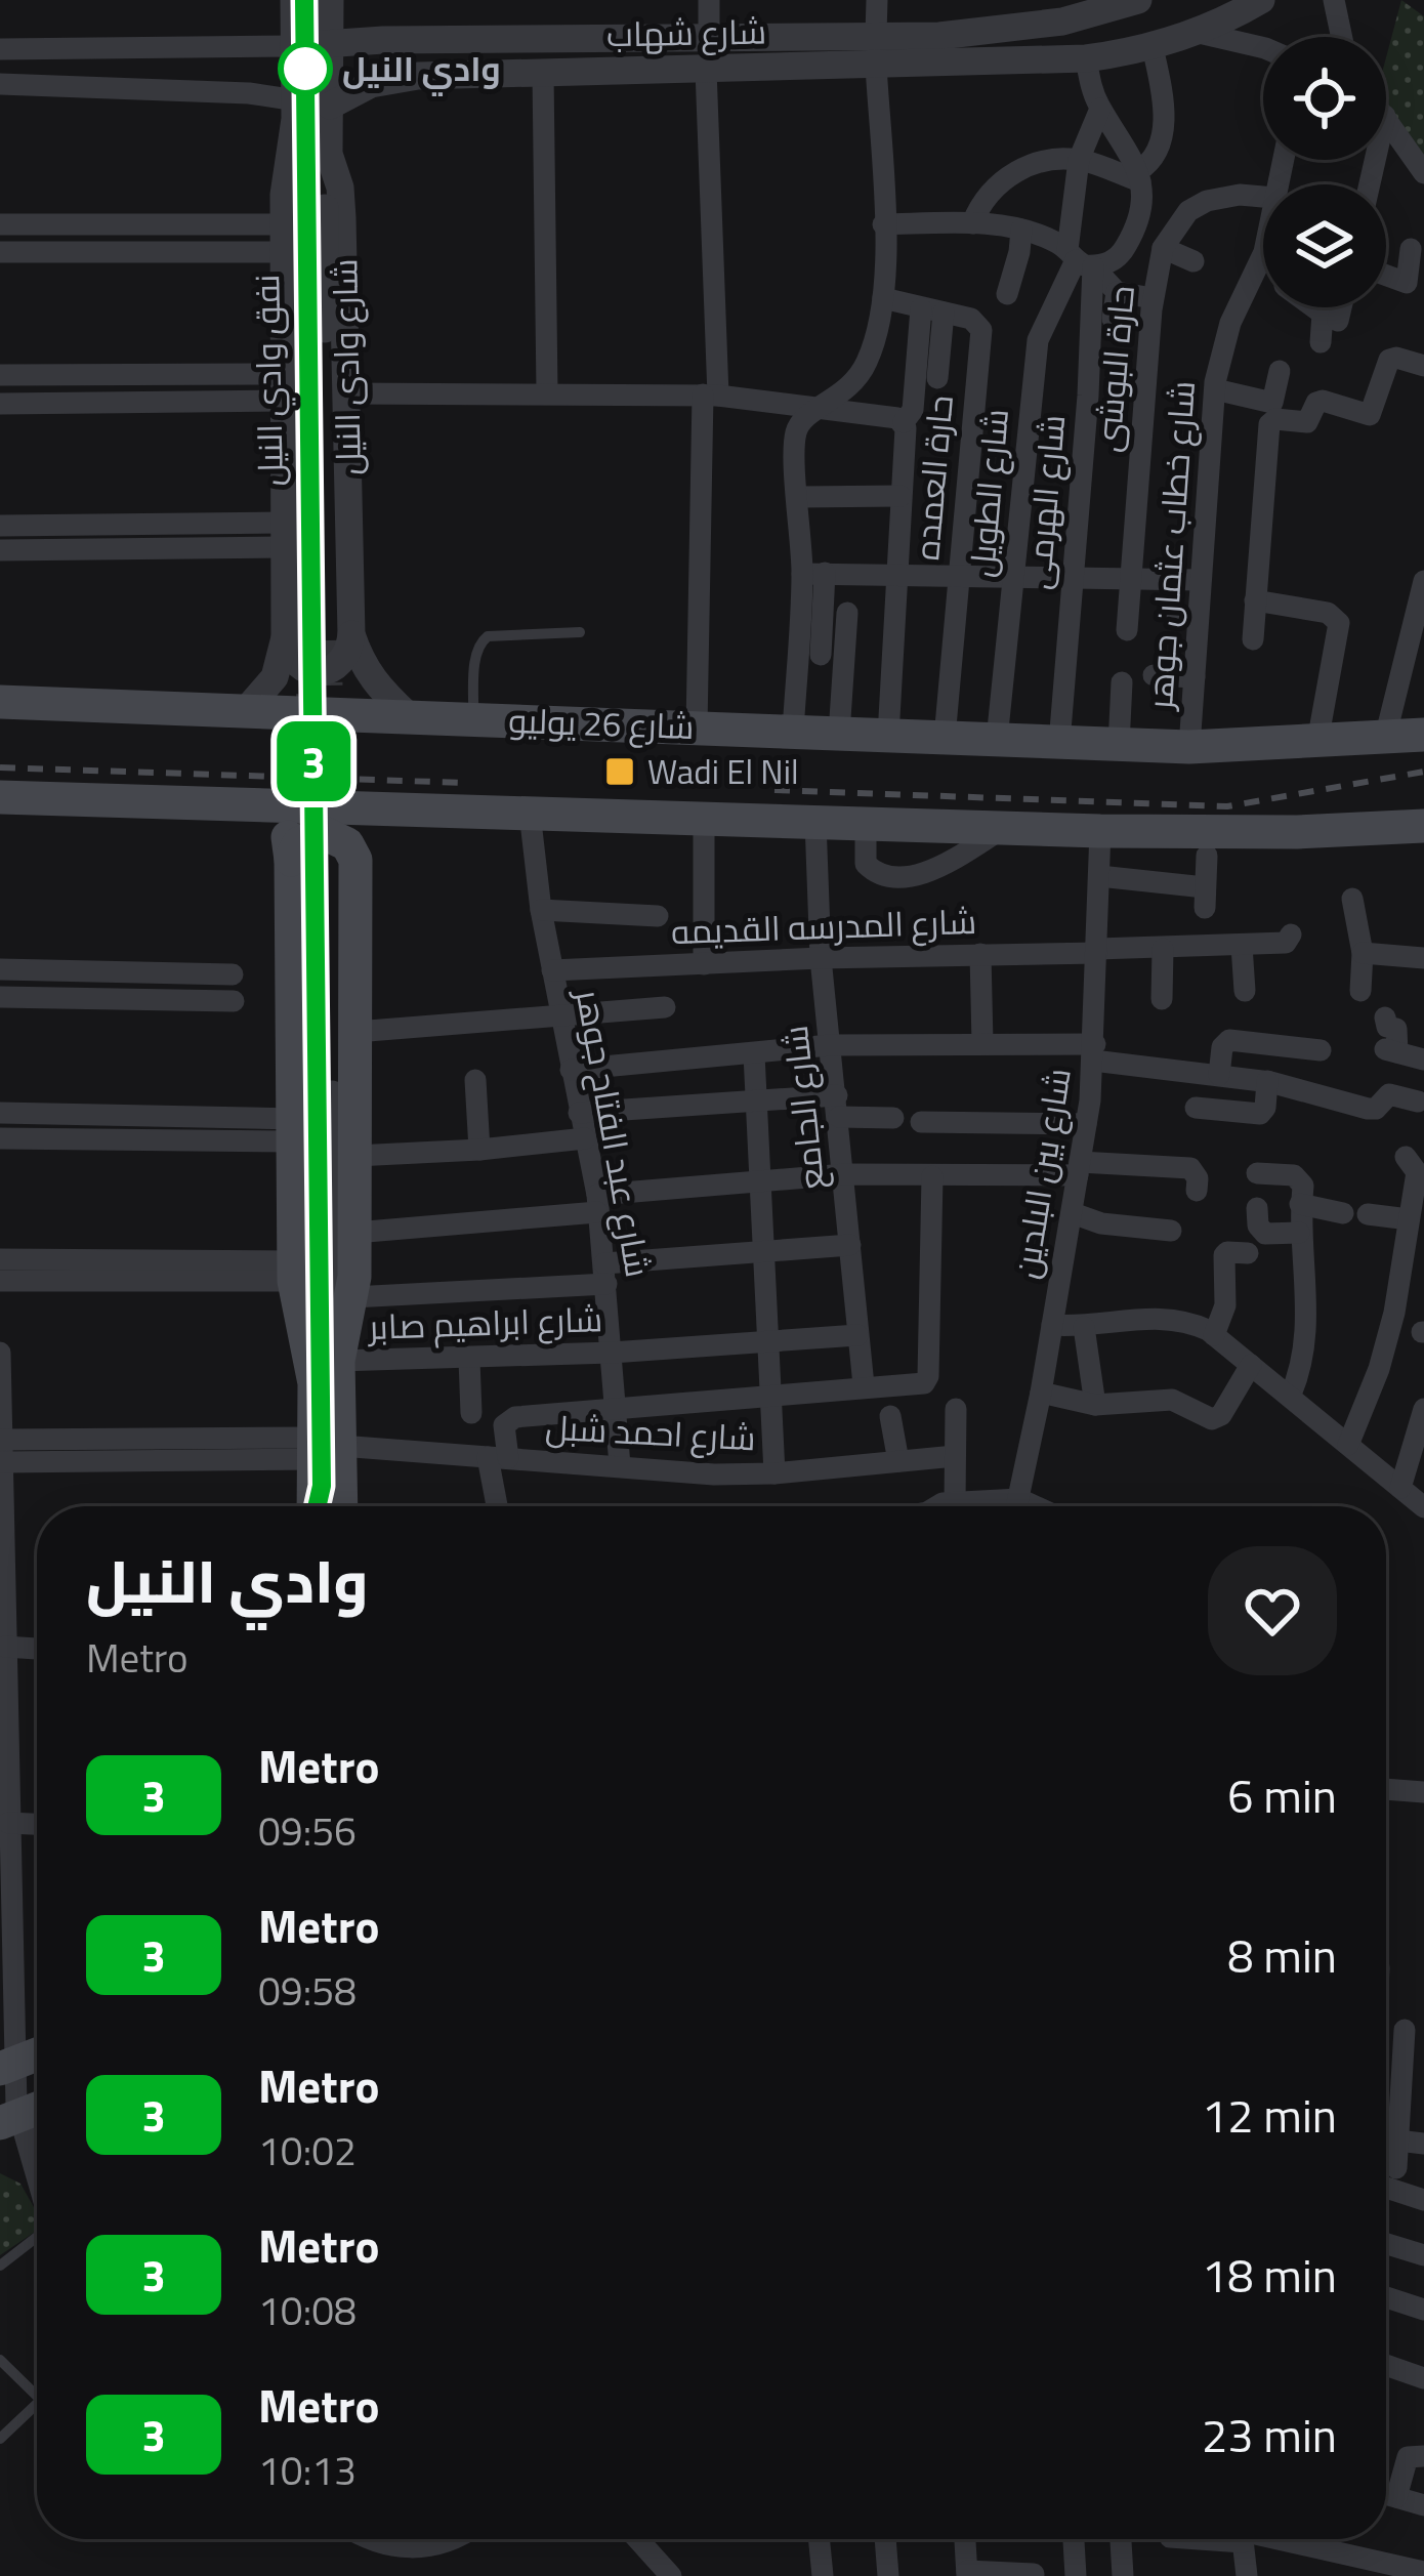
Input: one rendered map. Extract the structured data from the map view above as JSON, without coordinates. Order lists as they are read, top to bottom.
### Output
{
  "streets": {
    "main road": ["شارع 26 يوليو"],
    "street": [
      "شارع شهاب",
      "شارع وادى النيل",
      "حارة البوشى",
      "نفق وادي النيل",
      "حارة العمده",
      "شارع الطويل",
      "شارع الهرمى",
      "شارع خطاب عثمان جوهر",
      "شارع المدرسه القديمه",
      "شارع الجامع",
      "شارع عبد الفتاح جوهر",
      "شارع بين البلدين",
      "شارع ابراهيم صابر",
      "شارع احمد شبل"
    ]
  },
  "crossings": [
    ["شارع شهاب", "شارع وادى النيل"],
    ["شارع وادى النيل", "نفق وادي النيل"],
    ["شارع وادى النيل", "شارع 26 يوليو"],
    ["حارة العمده", "شارع 26 يوليو"],
    ["شارع الطويل", "شارع الهرمى"],
    ["شارع الطويل", "شارع 26 يوليو"],
    ["شارع الهرمى", "شارع 26 يوليو"],
    ["شارع خطاب عثمان جوهر", "شارع 26 يوليو"],
    ["شارع المدرسه القديمه", "شارع الجامع"],
    ["شارع المدرسه القديمه", "شارع عبد الفتاح جوهر"],
    ["شارع المدرسه القديمه", "شارع بين البلدين"],
    ["شارع الجامع", "شارع ابراهيم صابر"],
    ["شارع عبد الفتاح جوهر", "شارع ابراهيم صابر"],
    ["شارع عبد الفتاح جوهر", "شارع احمد شبل"]
  ],
  "places": {
    "other": ["وادي النيل"],
    "transit": ["Wadi El Nil"]
  },
  "lines": ["metro line 3"],
  "page": {
    "on_map": "3",
    "heading": ["وادي النيل", "Metro"],
    "list": [
      {
        "mark": "3",
        "name": "Metro",
        "note": "09:56",
        "value": "6 min"
      },
      {
        "mark": "3",
        "name": "Metro",
        "note": "09:58",
        "value": "8 min"
      },
      {
        "mark": "3",
        "name": "Metro",
        "note": "10:02",
        "value": "12 min"
      },
      {
        "mark": "3",
        "name": "Metro",
        "note": "10:08",
        "value": "18 min"
      },
      {
        "mark": "3",
        "name": "Metro",
        "note": "10:13",
        "value": "23 min"
      }
    ]
  }
}
